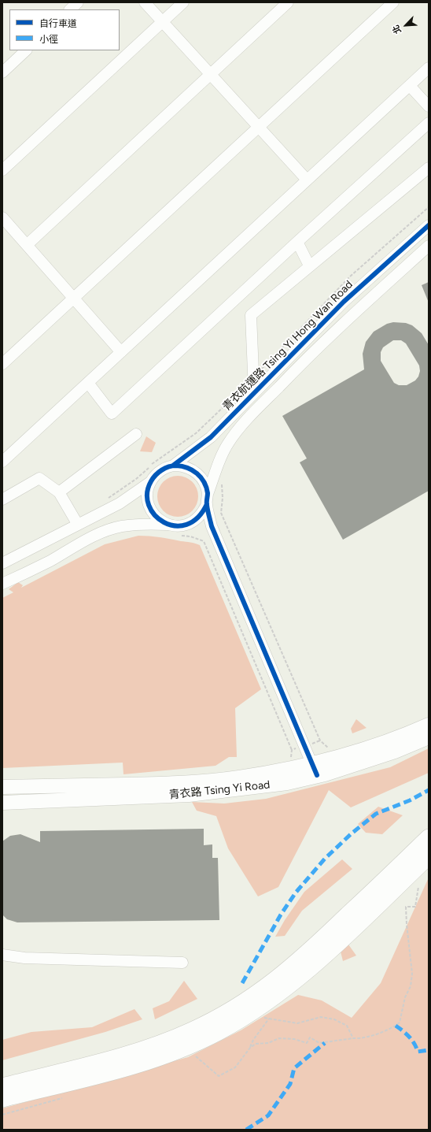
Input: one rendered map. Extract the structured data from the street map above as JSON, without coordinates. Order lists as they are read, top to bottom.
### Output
{
  "streets": {
    "main road": ["青衣路 Tsing Yi Road"],
    "street": ["青衣航運路 Tsing Yi Hong Wan Road"]
  },
  "legend": ["自行車道", "小徑"],
  "north": "bottom left"
}
